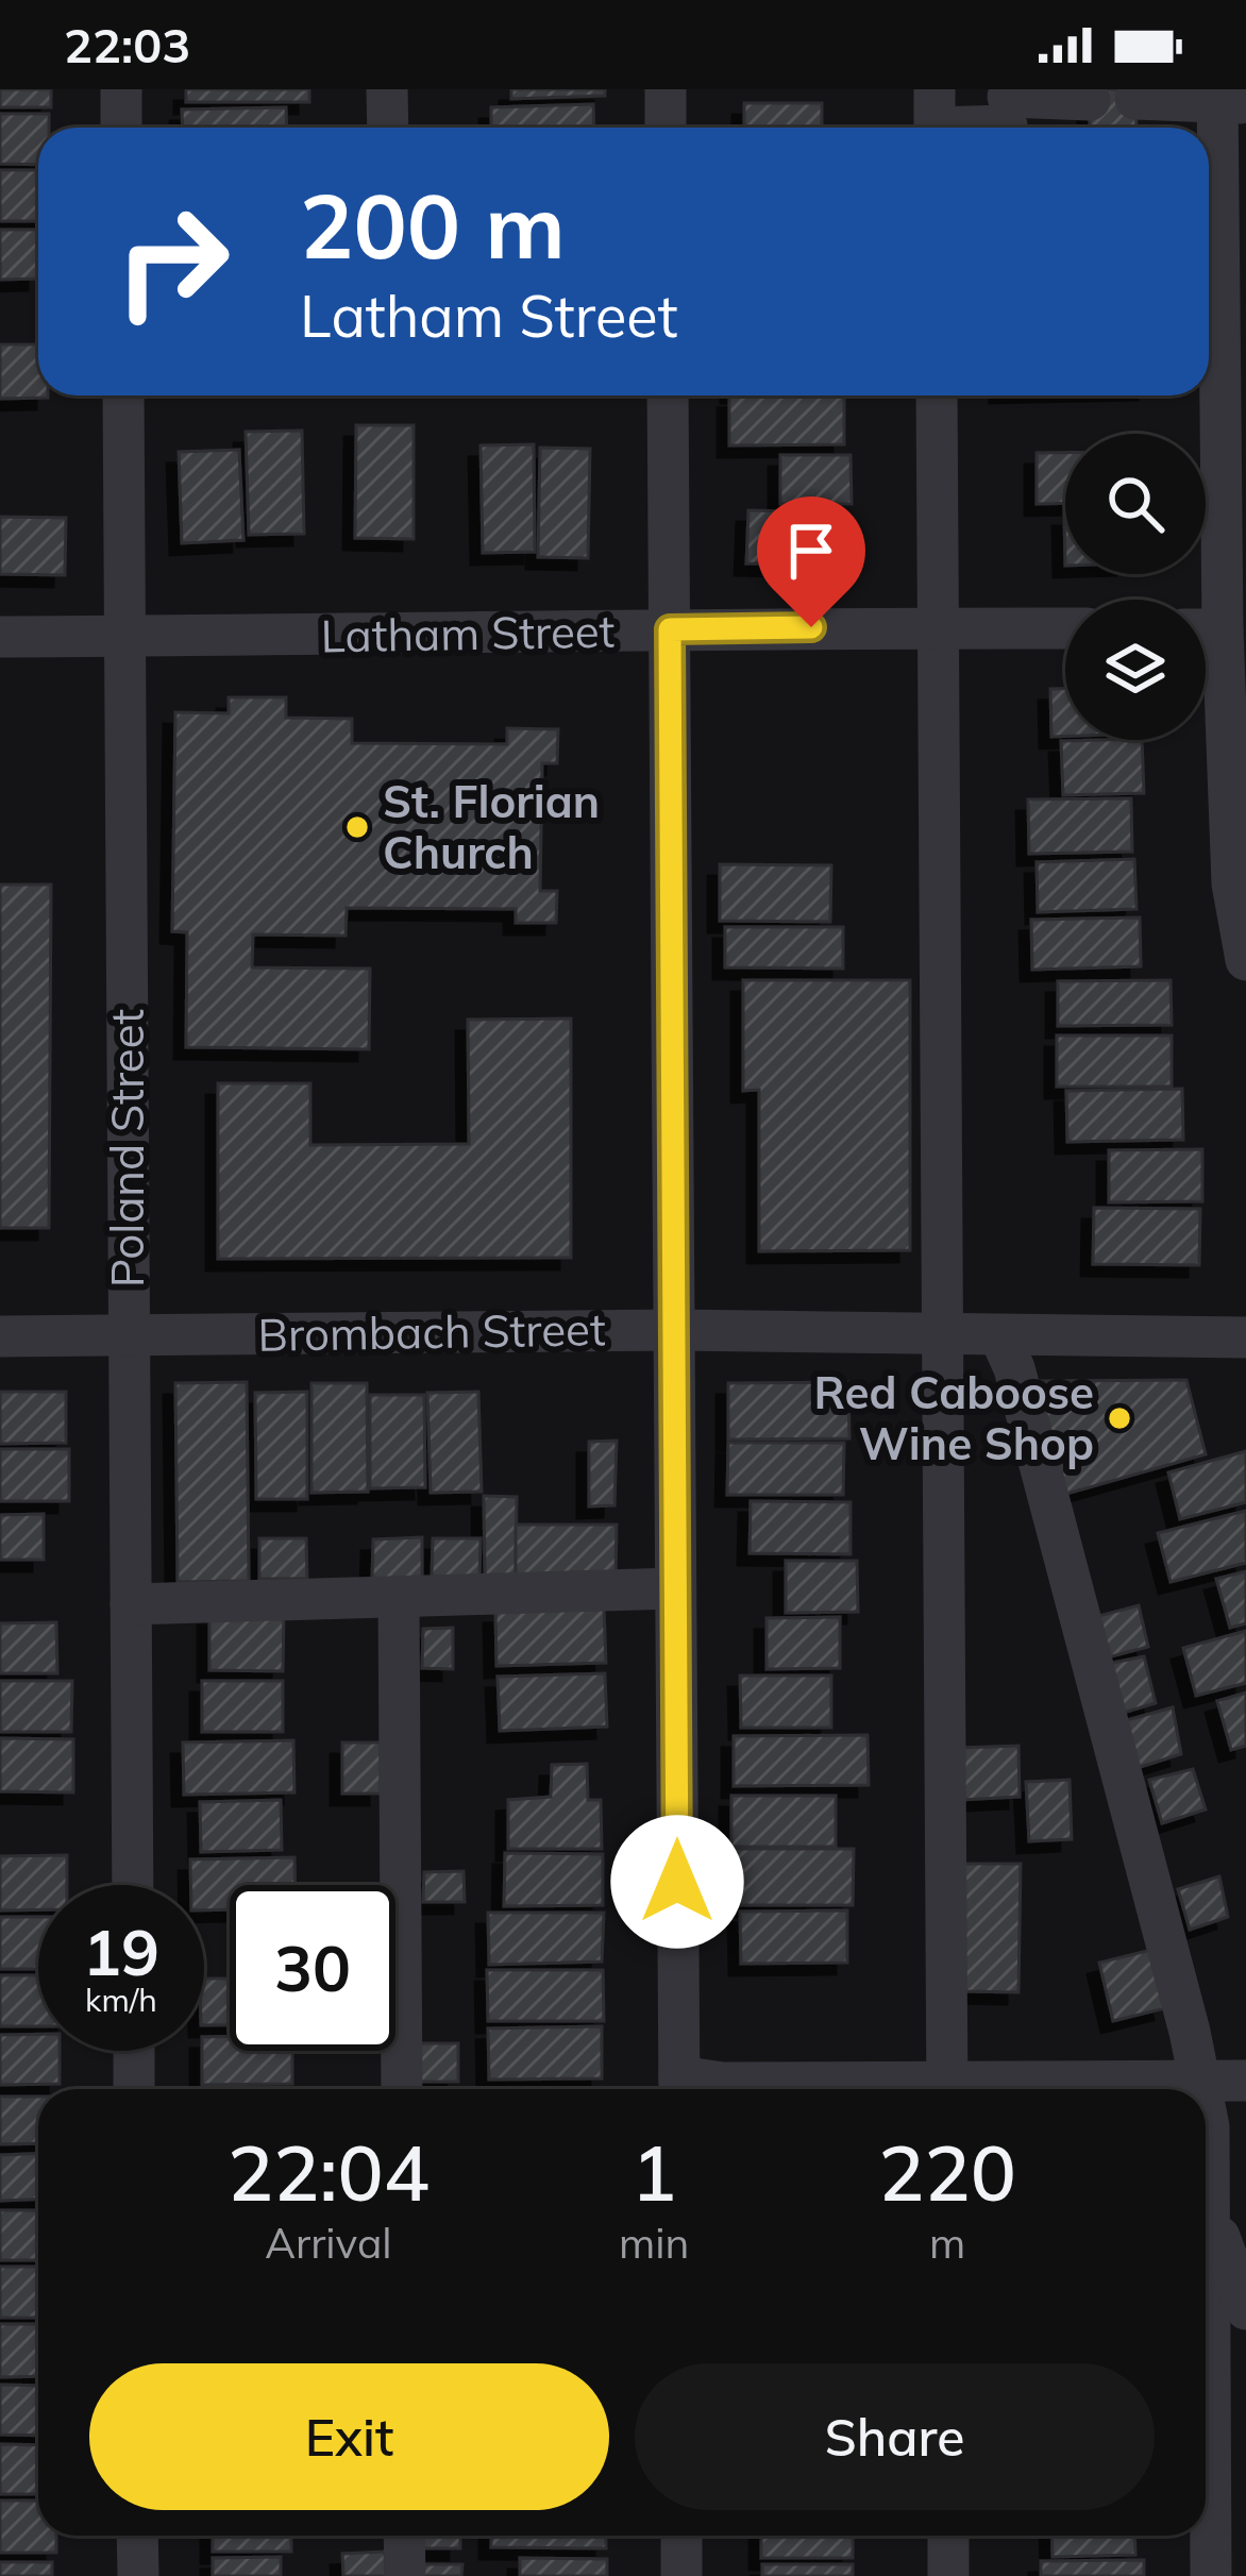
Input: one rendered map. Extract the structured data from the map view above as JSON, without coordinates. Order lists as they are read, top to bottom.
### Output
{
  "streets": {
    "street": ["Latham Street", "Poland Street", "Brombach Street"]
  },
  "crossings": [
    ["Latham Street", "Poland Street"],
    ["Poland Street", "Brombach Street"]
  ],
  "places": ["St. Florian Church", "Red Caboose Wine Shop"],
  "page": {
    "status": "22:03",
    "turn": ["200 m", "Latham Street"],
    "speed": "19 km/h",
    "limit": "30",
    "eta": [
      "22:04",
      "Arrival",
      "1",
      "min",
      "220",
      "m"
    ],
    "buttons": ["Exit", "Share"]
  }
}
